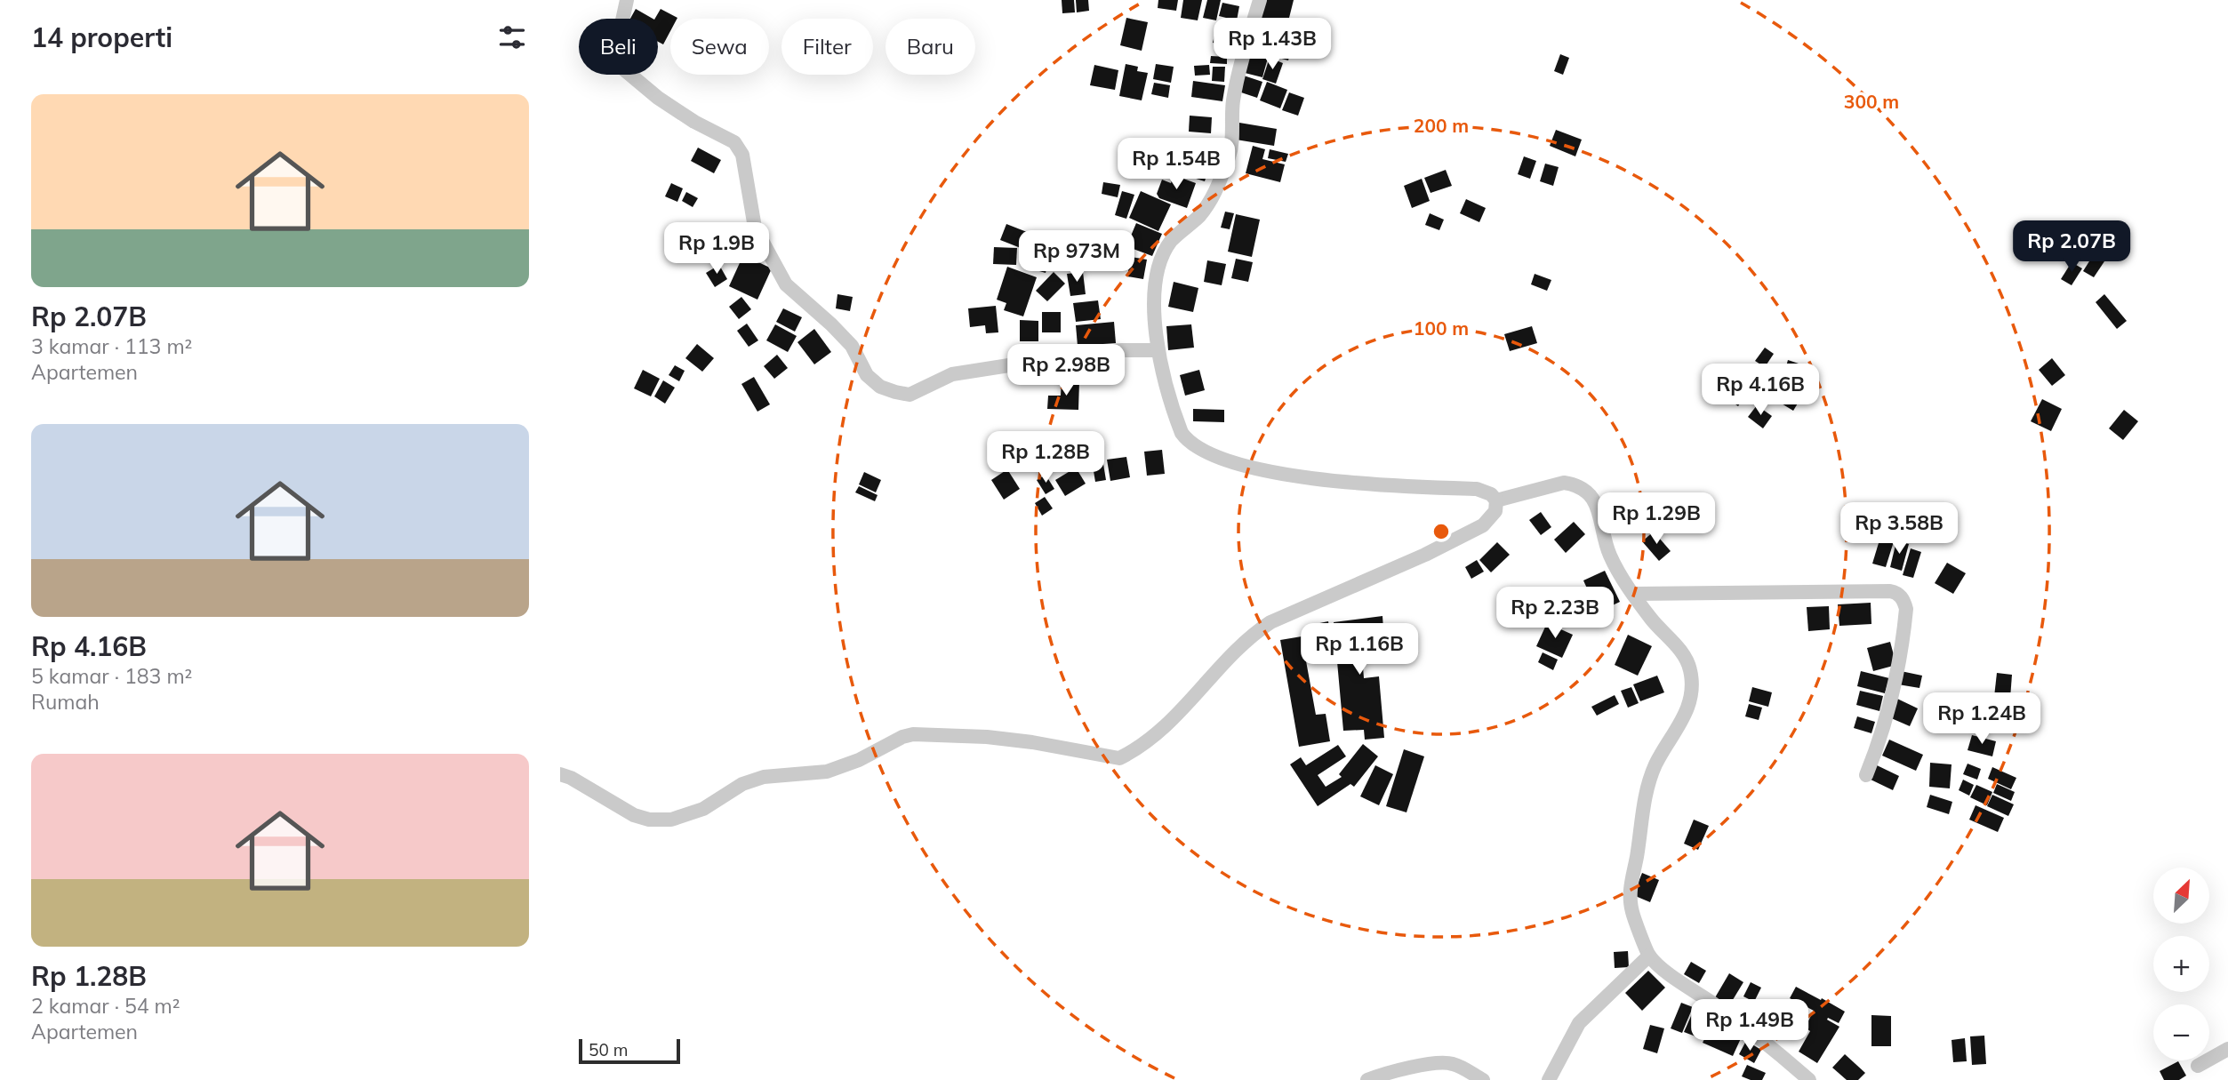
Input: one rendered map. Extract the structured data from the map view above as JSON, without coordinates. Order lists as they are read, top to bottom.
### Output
{
  "scale_bar": "50 m",
  "north": "top right",
  "page": {
    "heading": "14 properti",
    "price": [
      "Rp 1.43B",
      "Rp 1.54B",
      "Rp 2.07B",
      "Rp 1.9B",
      "Rp 973M",
      "Rp 2.98B",
      "Rp 4.16B",
      "Rp 1.28B",
      "Rp 1.29B",
      "Rp 3.58B",
      "Rp 2.23B",
      "Rp 1.16B",
      "Rp 1.24B",
      "Rp 1.49B"
    ],
    "chip": [
      "Beli",
      "Sewa",
      "Filter",
      "Baru"
    ],
    "list": [
      {
        "name": "Rp 2.07B",
        "note": "3 kamar · 113 m² · Apartemen"
      },
      {
        "name": "Rp 4.16B",
        "note": "5 kamar · 183 m² · Rumah"
      },
      {
        "name": "Rp 1.28B",
        "note": "2 kamar · 54 m² · Apartemen"
      }
    ],
    "map_buttons": ["+", "−"],
    "scale": "50 m"
  },
  "rings": ["300 m", "200 m", "100 m"]
}
